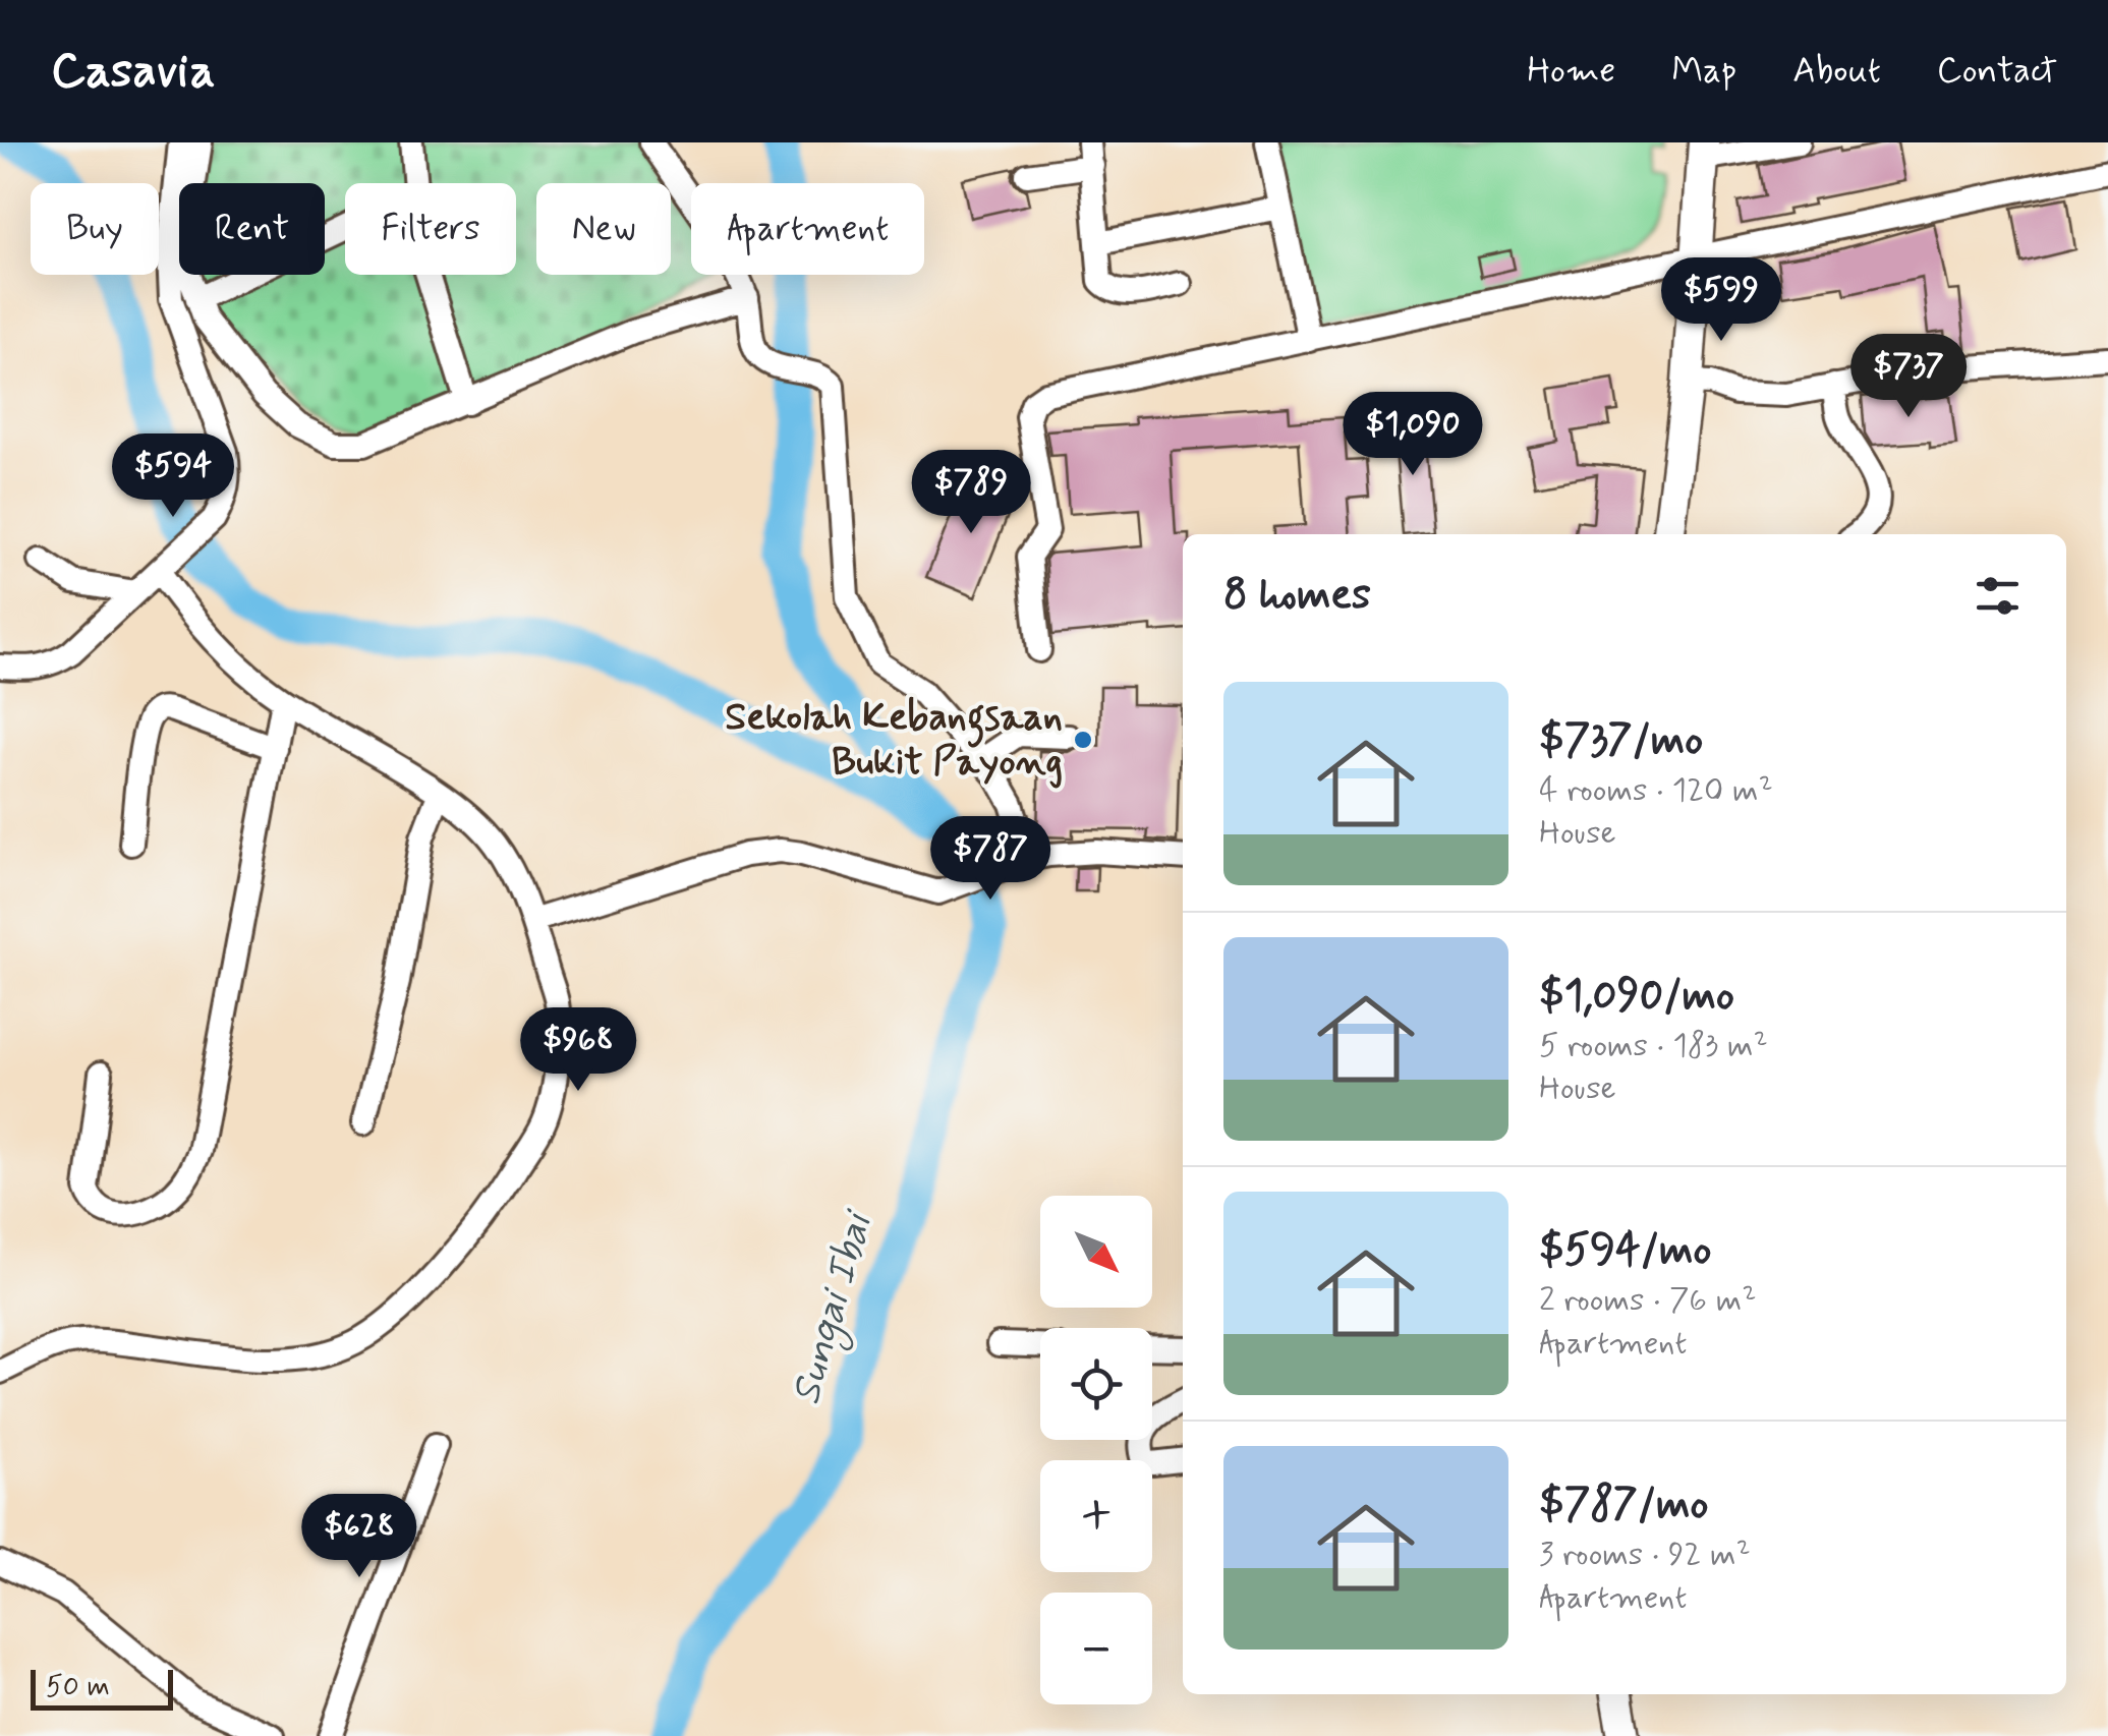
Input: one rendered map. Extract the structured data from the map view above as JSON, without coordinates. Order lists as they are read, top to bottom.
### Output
{
  "water": ["Sungai Ibai"],
  "places": ["Sekolah Kebangsaan Bukit Payong"],
  "scale_bar": "50 m",
  "north": "bottom right",
  "page": {
    "header": "Casavia",
    "nav": [
      "Home",
      "Map",
      "About",
      "Contact"
    ],
    "chip": [
      "Buy",
      "Rent",
      "Filters",
      "New",
      "Apartment"
    ],
    "price": [
      "$599",
      "$737",
      "$1,090",
      "$594",
      "$789",
      "$787",
      "$968",
      "$628"
    ],
    "heading": "8 homes",
    "list": [
      {
        "name": "$737/mo",
        "note": "4 rooms · 120 m² · House"
      },
      {
        "name": "$1,090/mo",
        "note": "5 rooms · 183 m² · House"
      },
      {
        "name": "$594/mo",
        "note": "2 rooms · 76 m² · Apartment"
      },
      {
        "name": "$787/mo",
        "note": "3 rooms · 92 m² · Apartment"
      }
    ],
    "map_buttons": ["+", "−"],
    "scale": "50 m"
  }
}
